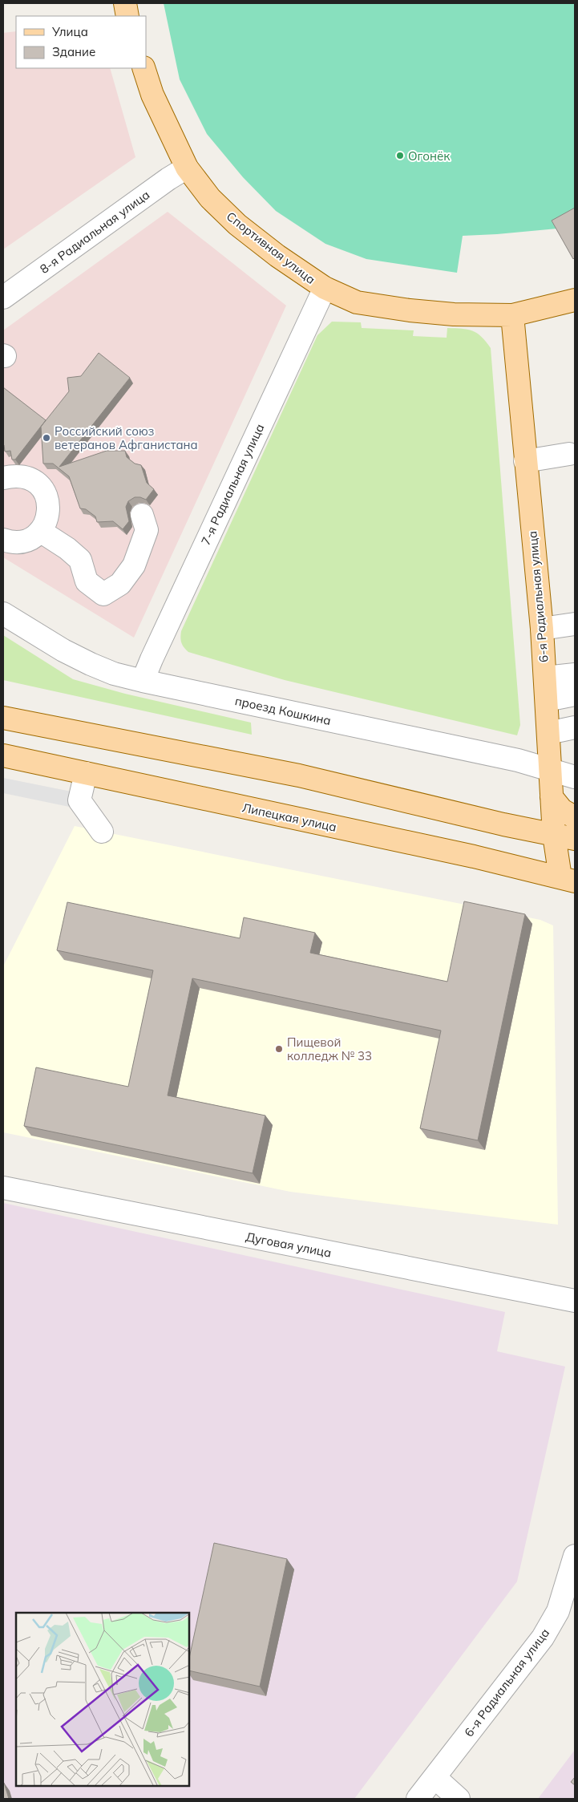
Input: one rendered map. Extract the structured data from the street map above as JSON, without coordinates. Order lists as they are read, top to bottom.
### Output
{
  "streets": {
    "main road": ["Спортивная улица", "6-я Радиальная улица", "Липецкая улица"],
    "street": [
      "8-я Радиальная улица",
      "7-я Радиальная улица",
      "проезд Кошкина",
      "Дуговая улица"
    ]
  },
  "crossings": [
    ["8-я Радиальная улица", "Спортивная улица"],
    ["Спортивная улица", "7-я Радиальная улица"],
    ["Спортивная улица", "6-я Радиальная улица"],
    ["7-я Радиальная улица", "проезд Кошкина"],
    ["6-я Радиальная улица", "проезд Кошкина"],
    ["6-я Радиальная улица", "Липецкая улица"]
  ],
  "places": ["Огонёк", "Российский союз ветеранов Афганистана", "Пищевой колледж № 33"],
  "legend": ["Улица", "Здание"]
}
